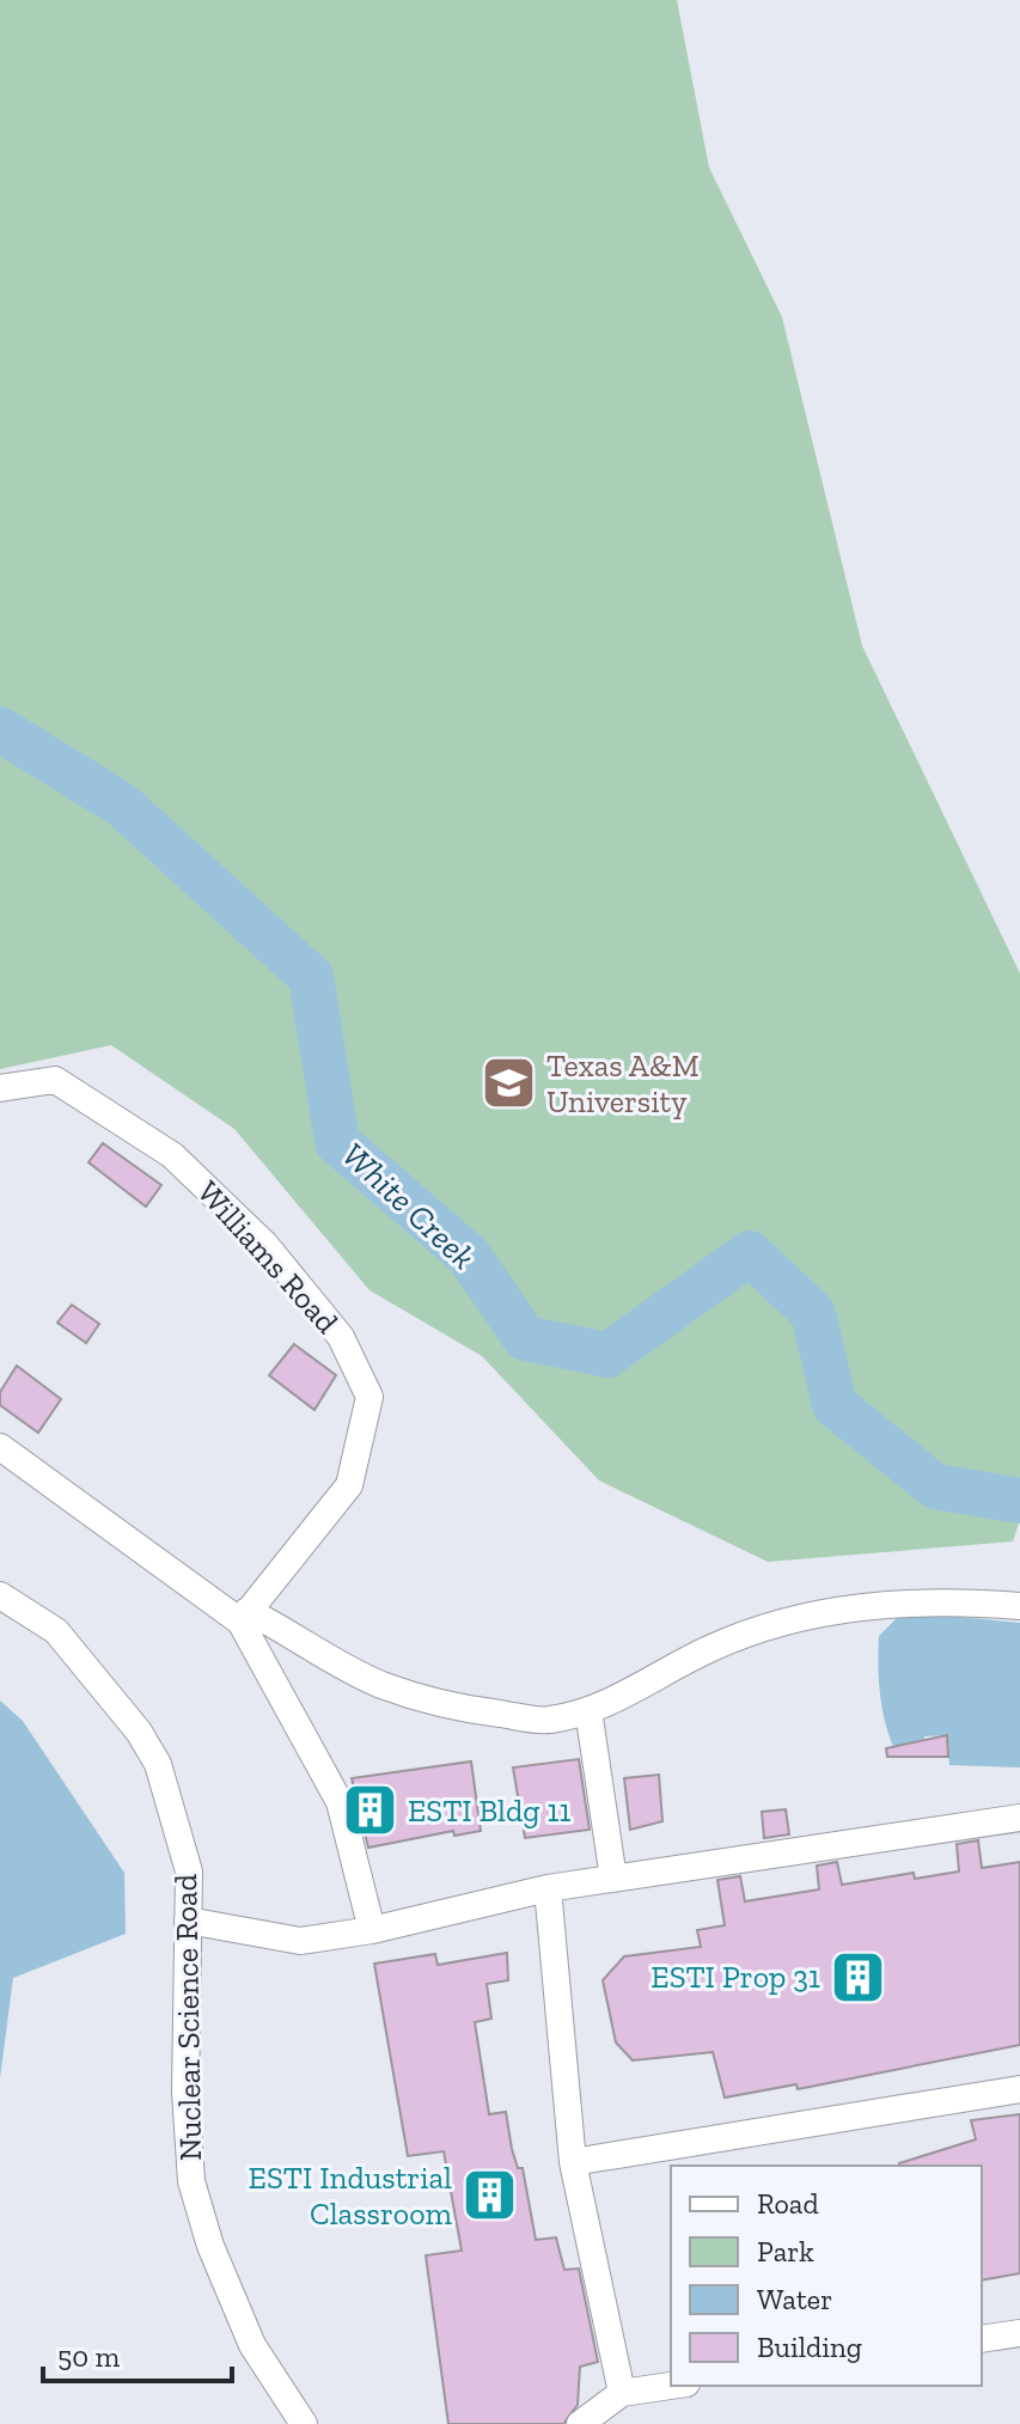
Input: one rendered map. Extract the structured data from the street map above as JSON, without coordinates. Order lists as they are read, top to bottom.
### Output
{
  "streets": {
    "street": ["Williams Road", "Nuclear Science Road"]
  },
  "water": ["White Creek"],
  "places": {
    "school or university": ["Texas A&M University"],
    "building": ["ESTI Bldg 11", "ESTI Prop 31", "ESTI Industrial Classroom"]
  },
  "legend": [
    "Road",
    "Park",
    "Water",
    "Building"
  ],
  "scale_bar": "50 m"
}
